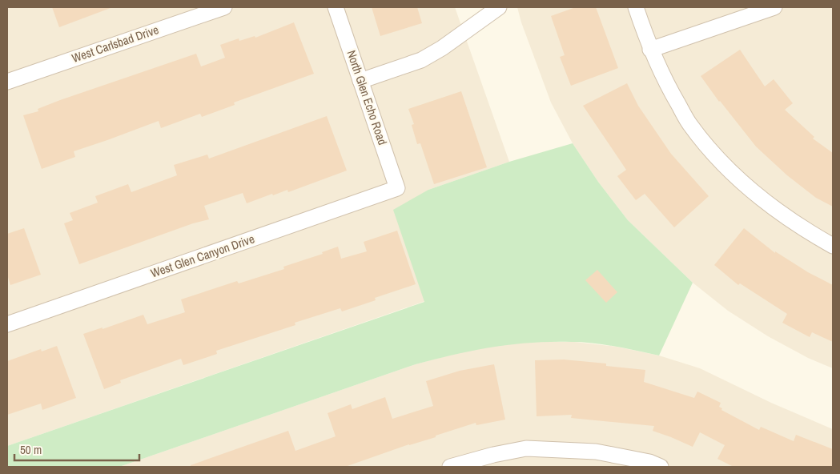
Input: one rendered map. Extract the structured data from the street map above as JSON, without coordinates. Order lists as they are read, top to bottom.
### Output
{
  "streets": {
    "street": ["West Carlsbad Drive", "North Glen Echo Road", "West Glen Canyon Drive"]
  },
  "crossings": [
    ["North Glen Echo Road", "West Glen Canyon Drive"]
  ],
  "scale_bar": "50 m"
}
